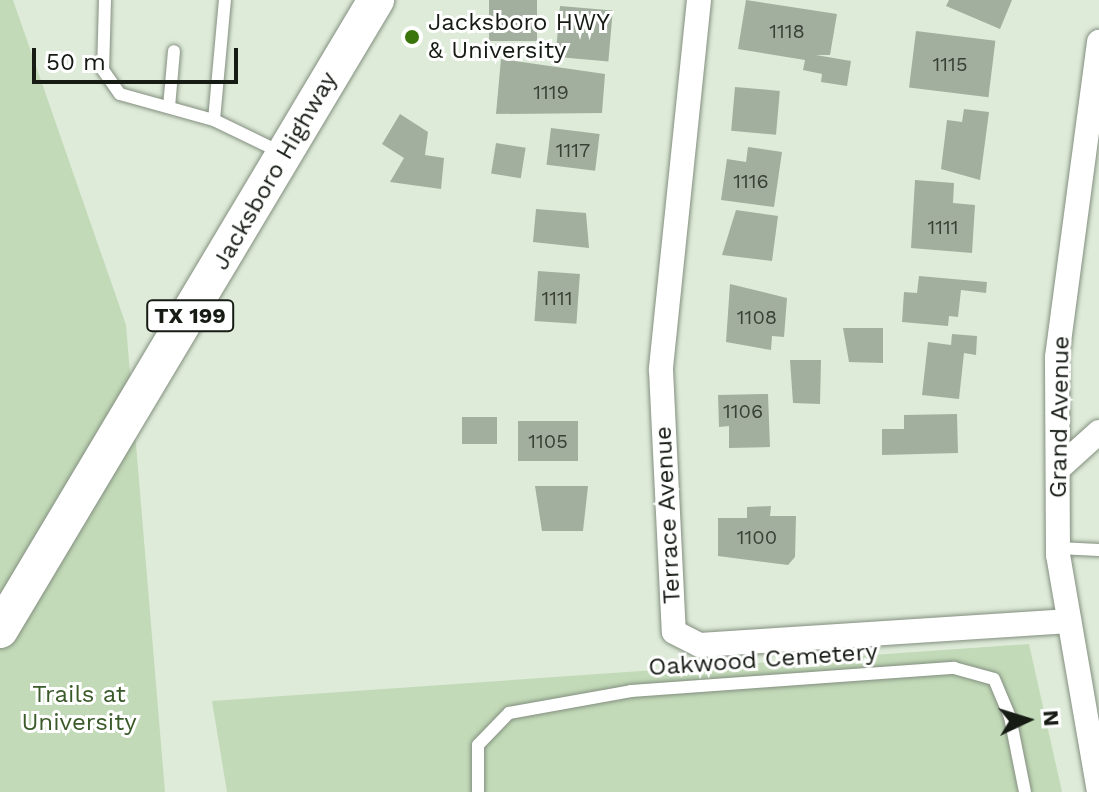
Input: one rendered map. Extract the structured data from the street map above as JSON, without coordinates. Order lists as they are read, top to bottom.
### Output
{
  "streets": {
    "main road": ["Jacksboro Highway", "TX 199"],
    "street": ["Grand Avenue", "Terrace Avenue"],
    "lane": ["Oakwood Cemetery"]
  },
  "crossings": [
    ["Grand Avenue", "Terrace Avenue"]
  ],
  "parks": ["Trails at University"],
  "places": ["Jacksboro HWY & University"],
  "house_numbers": [
    "1118",
    "1115",
    "1119",
    "1117",
    "1116",
    "1111",
    "1111",
    "1108",
    "1106",
    "1105",
    "1100"
  ],
  "scale_bar": "50 m",
  "north": "right"
}
